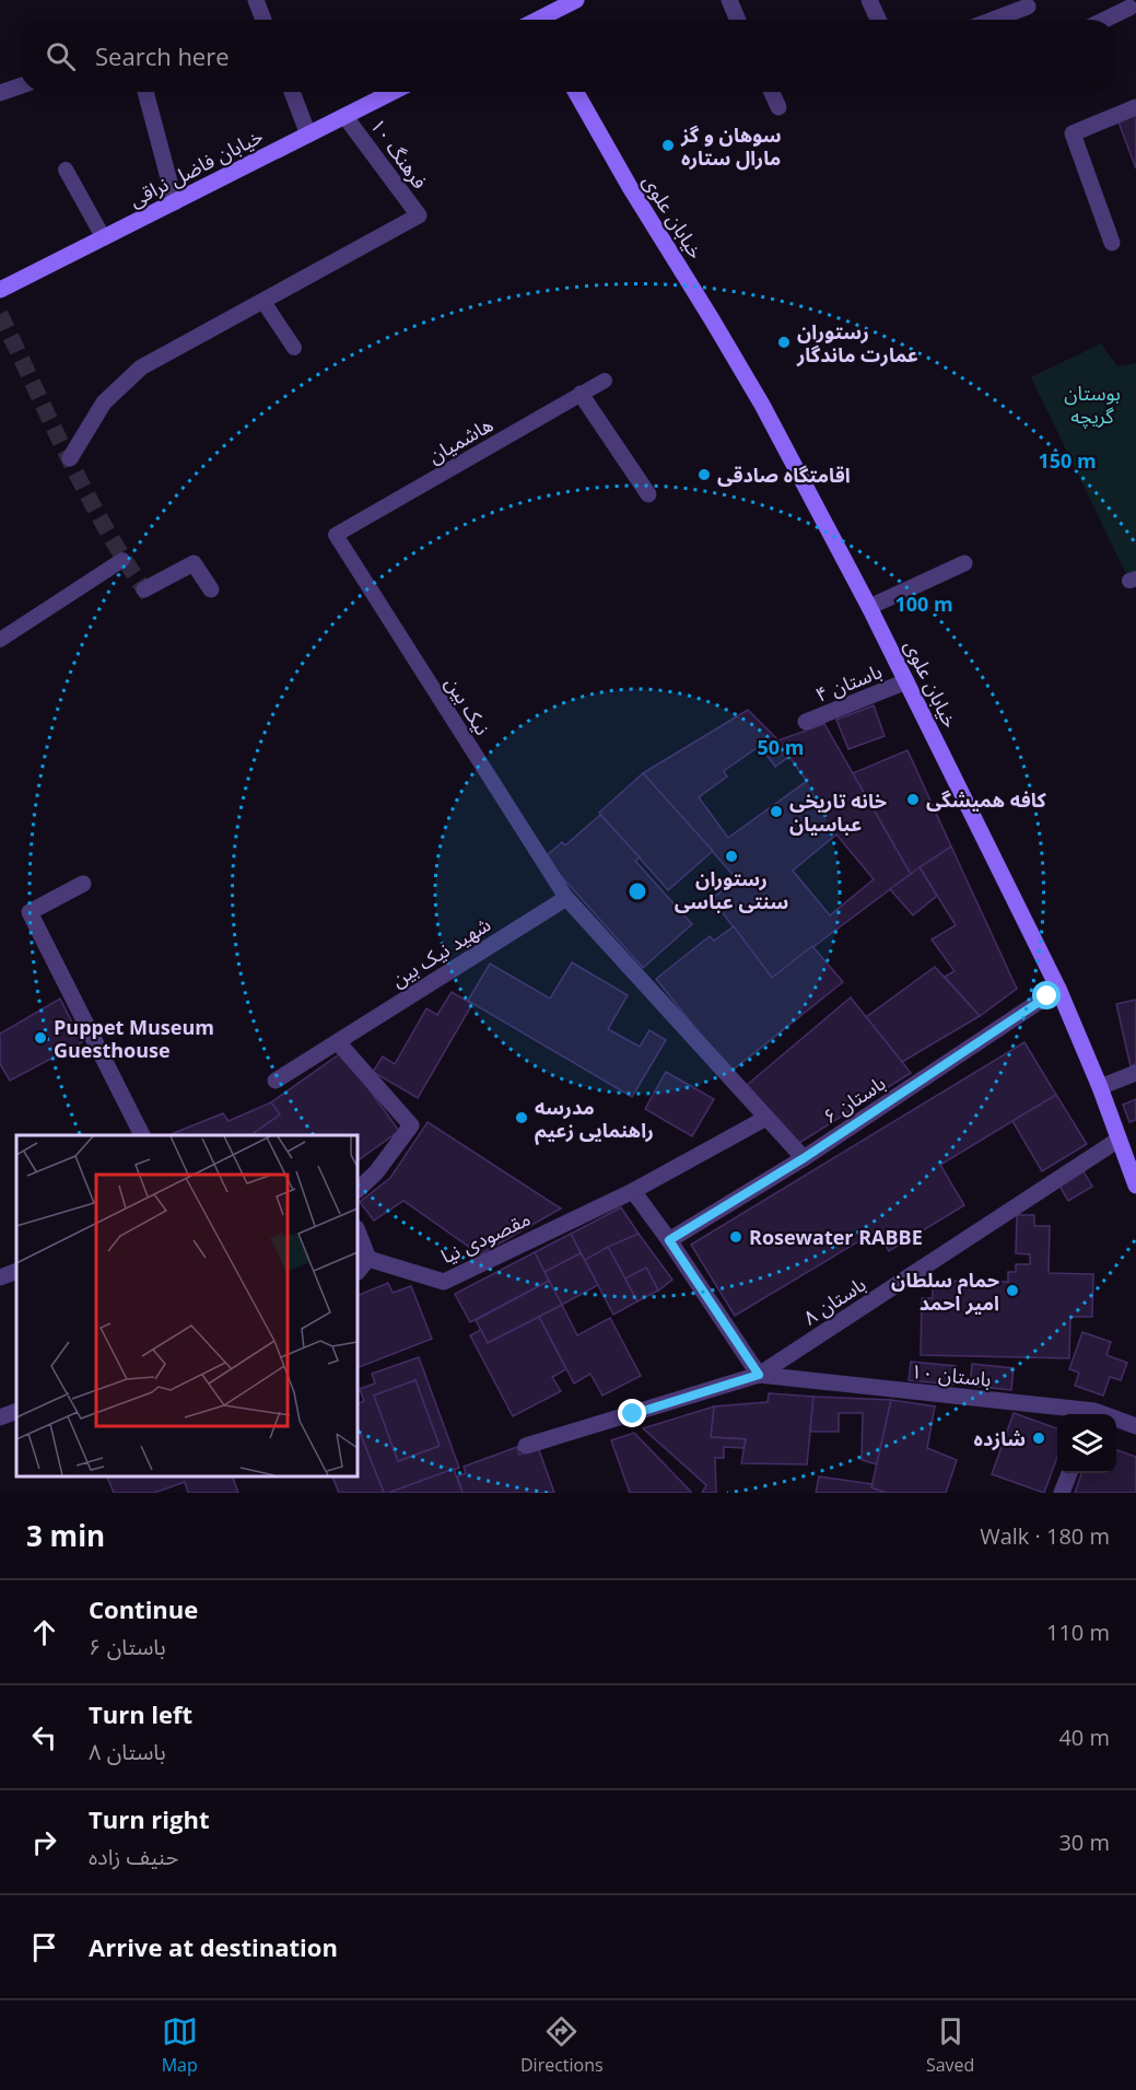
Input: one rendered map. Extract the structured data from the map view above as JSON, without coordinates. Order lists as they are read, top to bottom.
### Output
{
  "streets": {
    "main road": ["خیابان فاضل نراقی", "خیابان علوی"],
    "street": [
      "فرهنگ ۱۰",
      "باستان ۴",
      "شهید نیک بین",
      "باستان ۶",
      "مقصودی نیا",
      "باستان ۸",
      "باستان ۱۰"
    ],
    "lane": ["هاشمیان", "نیک بین"]
  },
  "crossings": [
    ["فرهنگ ۱۰", "خیابان فاضل نراقی"],
    ["خیابان علوی", "باستان ۴"],
    ["خیابان علوی", "باستان ۶"],
    ["خیابان علوی", "باستان ۸"],
    ["هاشمیان", "نیک بین"],
    ["نیک بین", "شهید نیک بین"],
    ["باستان ۸", "باستان ۱۰"]
  ],
  "parks": ["بوستان گریچه"],
  "places": [
    "سوهان و گز مارال ستاره",
    "رستوران عمارت ماندگار",
    "اقامتگاه صادقی",
    "کافه همیشگی",
    "خانه تاریخی عباسیان",
    "رستوران سنتی عباسی",
    "Puppet Museum Guesthouse",
    "مدرسه راهنمایی زعیم",
    "Rosewater RABBE",
    "حمام سلطان امیر احمد",
    "شازده"
  ],
  "page": {
    "search": "Search here",
    "heading": ["3 min", "Walk · 180 m"],
    "list": [
      ["Continue", "باستان ۶", "110 m"],
      ["Turn left", "باستان ۸", "40 m"],
      ["Turn right", "حنیف زاده", "30 m"],
      "Arrive at destination"
    ],
    "nav": ["Map", "Directions", "Saved"]
  },
  "rings": ["150 m", "100 m", "50 m"]
}
